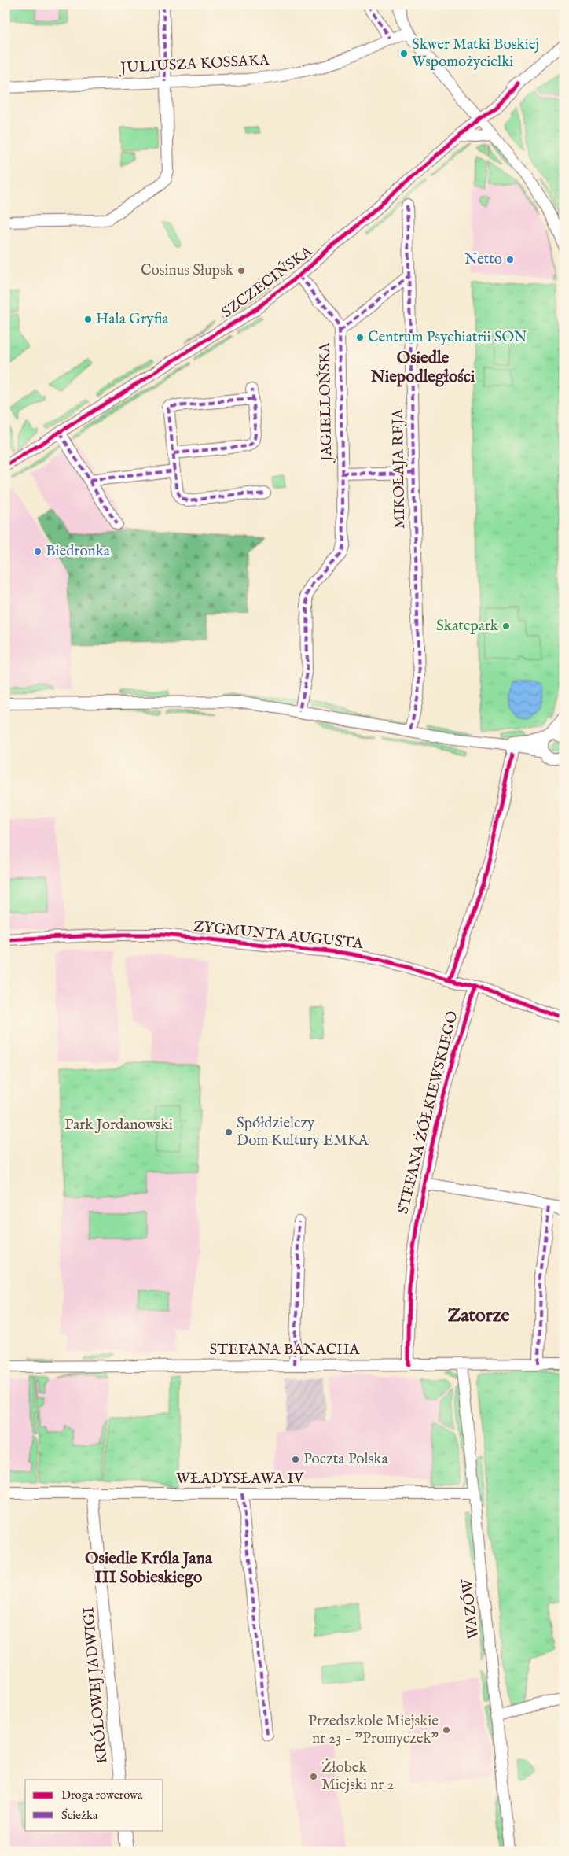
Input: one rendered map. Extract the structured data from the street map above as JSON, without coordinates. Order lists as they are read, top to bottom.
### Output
{
  "streets": {
    "street": [
      "JULIUSZA KOSSAKA",
      "SZCZECIŃSKA",
      "JAGIELLOŃSKA",
      "MIKOŁAJA REJA",
      "ZYGMUNTA AUGUSTA",
      "STEFANA ŻÓŁKIEWSKIEGO",
      "STEFANA BANACHA",
      "WŁADYSŁAWA IV",
      "WAZÓW",
      "KRÓLOWEJ JADWIGI"
    ]
  },
  "crossings": [
    ["SZCZECIŃSKA", "JAGIELLOŃSKA"],
    ["ZYGMUNTA AUGUSTA", "STEFANA ŻÓŁKIEWSKIEGO"],
    ["STEFANA ŻÓŁKIEWSKIEGO", "STEFANA BANACHA"],
    ["STEFANA BANACHA", "WAZÓW"],
    ["WŁADYSŁAWA IV", "WAZÓW"],
    ["WŁADYSŁAWA IV", "KRÓLOWEJ JADWIGI"]
  ],
  "districts": ["Osiedle Niepodległości", "Zatorze", "Osiedle Króla Jana III Sobieskiego"],
  "parks": ["Park Jordanowski"],
  "places": [
    "Skwer Matki Boskiej Wspomożycielki",
    "Netto",
    "Cosinus Słupsk",
    "Hala Gryfia",
    "Centrum Psychiatrii SON",
    "Biedronka",
    "Skatepark",
    "Spółdzielczy Dom Kultury EMKA",
    "Poczta Polska",
    "Przedszkole Miejskie nr 23 - \"Promyczek\"",
    "Żłobek Miejski nr 2"
  ],
  "legend": ["Droga rowerowa", "Ścieżka"]
}
